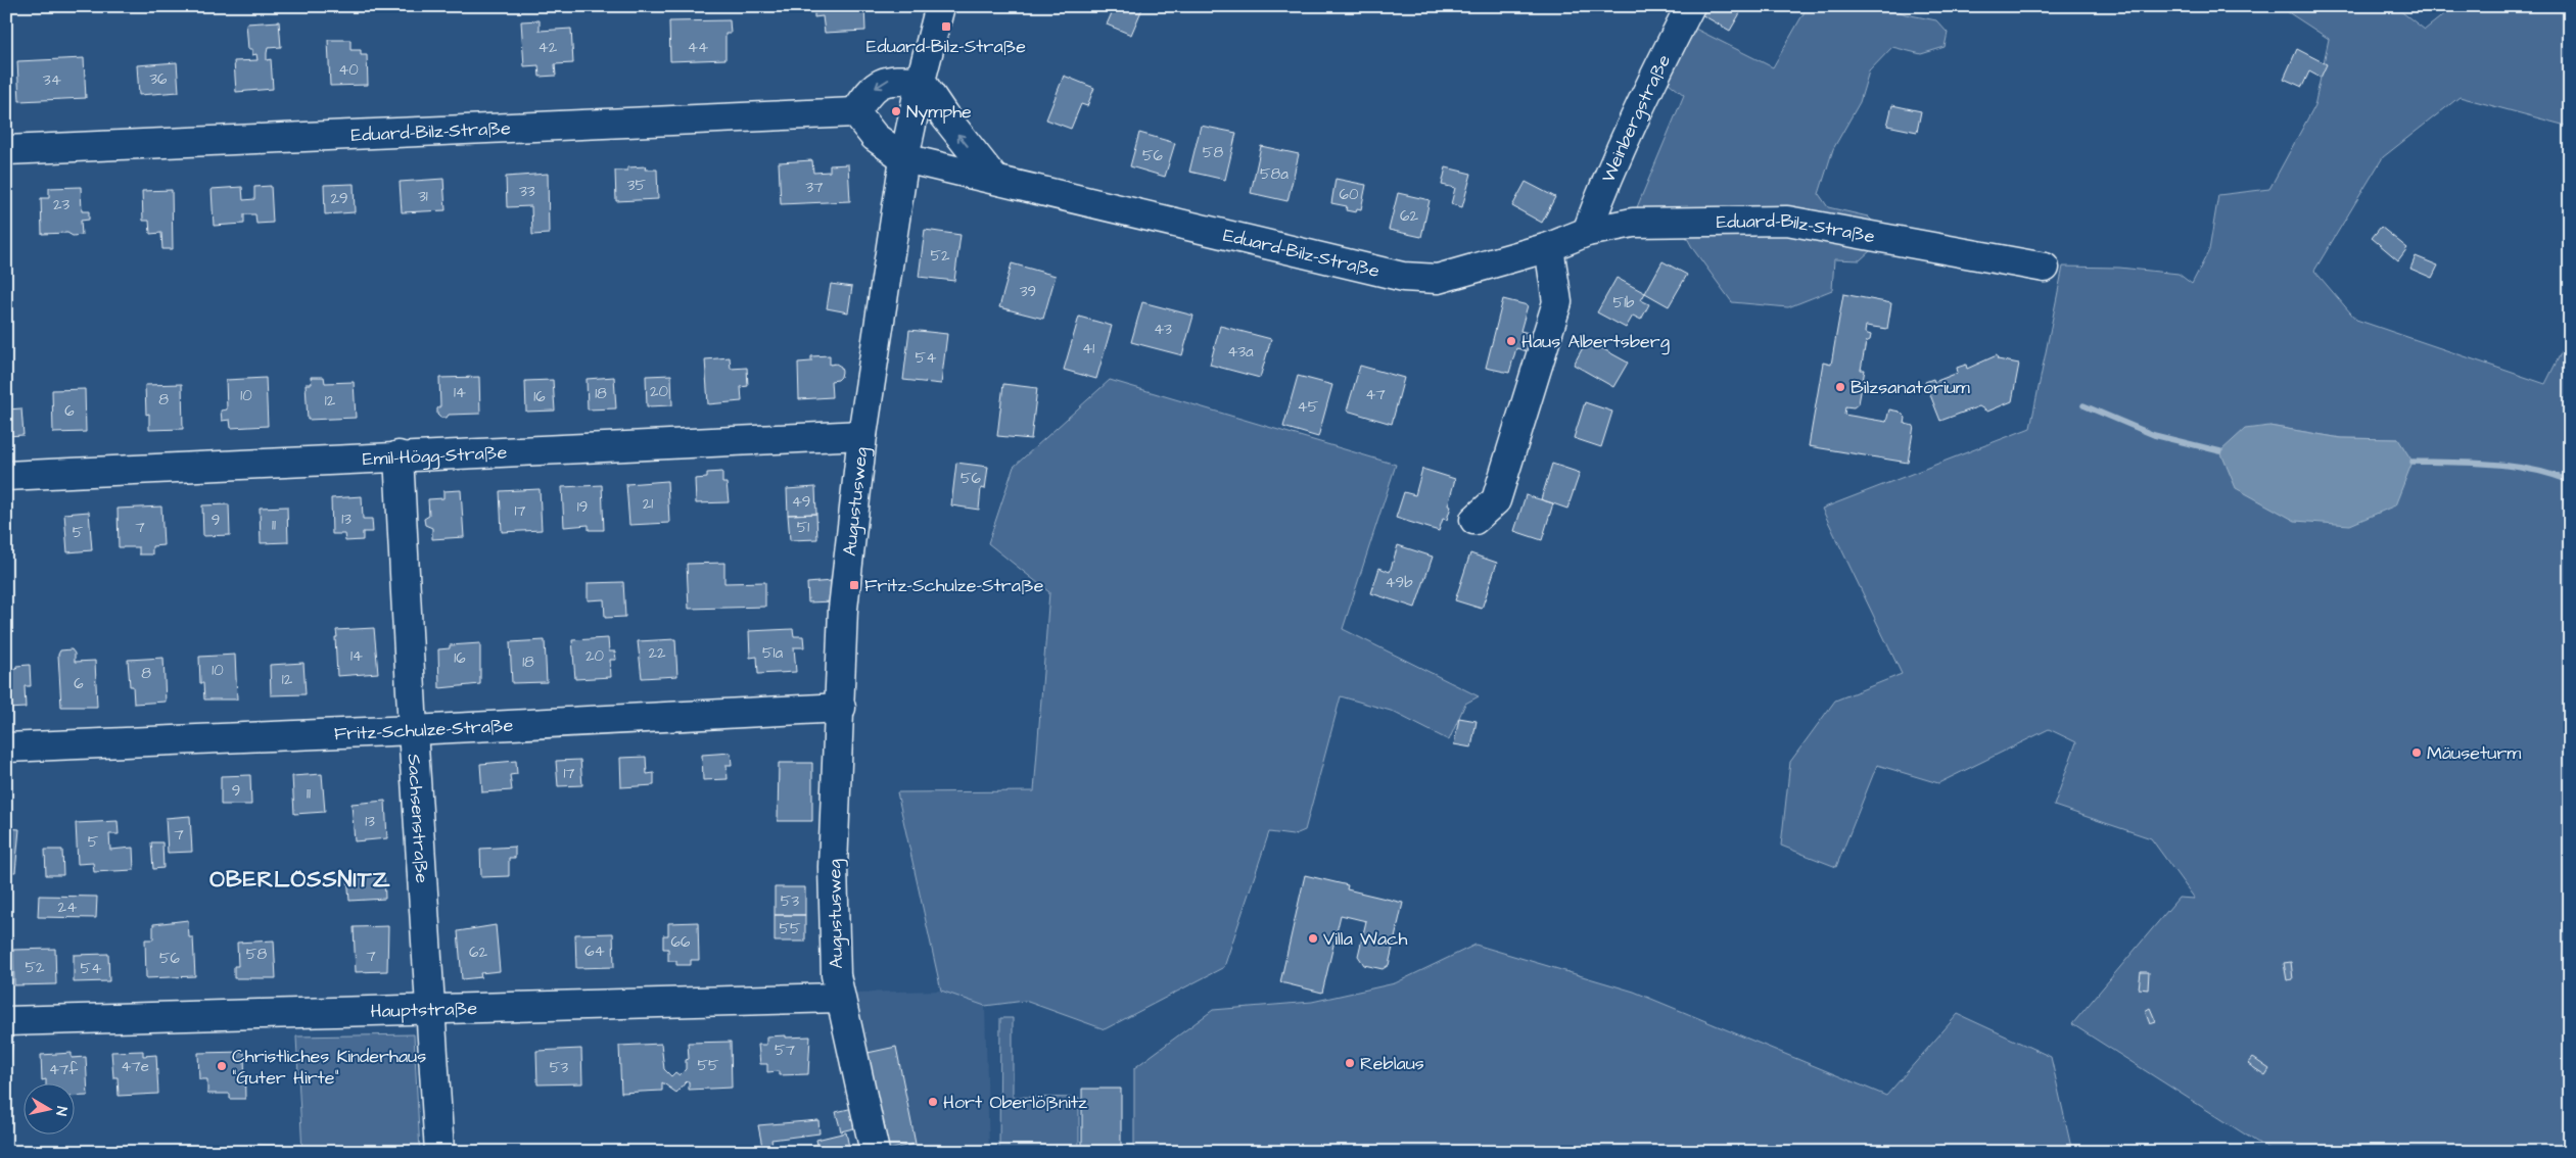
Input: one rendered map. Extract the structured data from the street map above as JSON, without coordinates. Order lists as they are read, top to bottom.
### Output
{
  "streets": {
    "street": [
      "Weinbergstraße",
      "Eduard-Bilz-Straße",
      "Emil-Högg-Straße",
      "Augustusweg",
      "Fritz-Schulze-Straße",
      "Sachsenstraße",
      "Hauptstraße"
    ]
  },
  "crossings": [
    ["Weinbergstraße", "Eduard-Bilz-Straße"],
    ["Eduard-Bilz-Straße", "Augustusweg"],
    ["Emil-Högg-Straße", "Augustusweg"],
    ["Emil-Högg-Straße", "Sachsenstraße"],
    ["Augustusweg", "Fritz-Schulze-Straße"],
    ["Augustusweg", "Hauptstraße"],
    ["Fritz-Schulze-Straße", "Sachsenstraße"],
    ["Sachsenstraße", "Hauptstraße"]
  ],
  "districts": ["OBERLÖSSNITZ"],
  "places": {
    "transit": ["Eduard-Bilz-Straße", "Fritz-Schulze-Straße"],
    "other": [
      "Nymphe",
      "Haus Albertsberg",
      "Bilzsanatorium",
      "Mäuseturm",
      "Villa Wach",
      "Reblaus",
      "Christliches Kinderhaus \"Guter Hirte\"",
      "Hort Oberlößnitz"
    ]
  },
  "house_numbers": [
    "42",
    "44",
    "40",
    "36",
    "34",
    "58",
    "56",
    "58a",
    "35",
    "37",
    "33",
    "60",
    "31",
    "29",
    "23",
    "62",
    "52",
    "39",
    "51b",
    "43",
    "41",
    "43a",
    "54",
    "20",
    "14",
    "18",
    "47",
    "10",
    "16",
    "8",
    "12",
    "45",
    "6",
    "56",
    "49",
    "21",
    "19",
    "17",
    "13",
    "9",
    "11",
    "7",
    "51",
    "5",
    "49b",
    "22",
    "51a",
    "14",
    "20",
    "16",
    "18",
    "10",
    "8",
    "12",
    "6",
    "17",
    "9",
    "11",
    "13",
    "7",
    "5",
    "53",
    "24",
    "55",
    "66",
    "64",
    "62",
    "58",
    "7",
    "56",
    "52",
    "54",
    "57",
    "55",
    "47e",
    "53",
    "47f"
  ],
  "north": "right"
}
